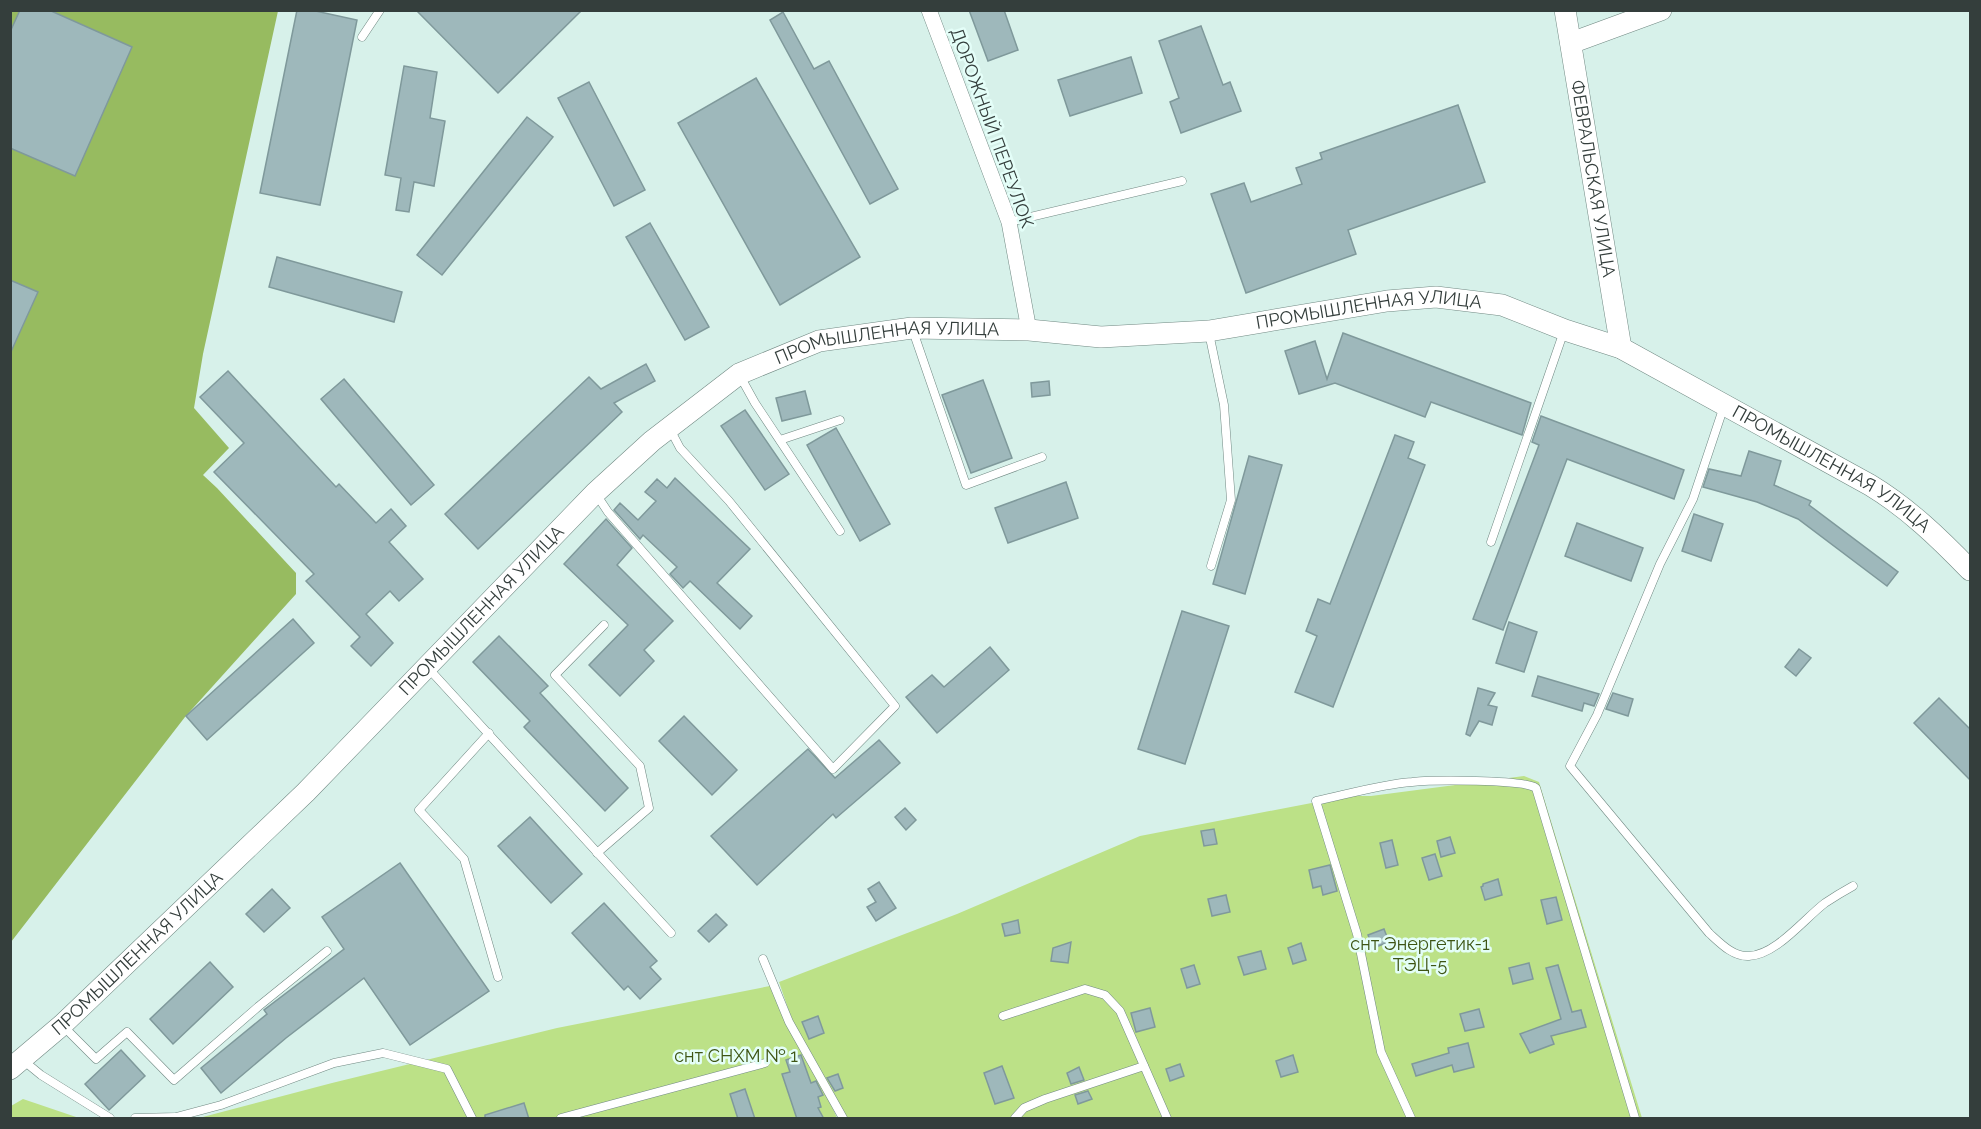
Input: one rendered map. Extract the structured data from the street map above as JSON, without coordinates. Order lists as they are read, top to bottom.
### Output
{
  "streets": {
    "main road": ["ФЕВРАЛЬСКАЯ УЛИЦА", "ПРОМЫШЛЕННАЯ УЛИЦА"],
    "street": ["ДОРОЖНЫЙ ПЕРЕУЛОК"]
  },
  "crossings": [
    ["ДОРОЖНЫЙ ПЕРЕУЛОК", "ПРОМЫШЛЕННАЯ УЛИЦА"],
    ["ФЕВРАЛЬСКАЯ УЛИЦА", "ПРОМЫШЛЕННАЯ УЛИЦА"]
  ],
  "parks": ["снт Энергетик-1 ТЭЦ-5", "снт СНХМ № 1"]
}
